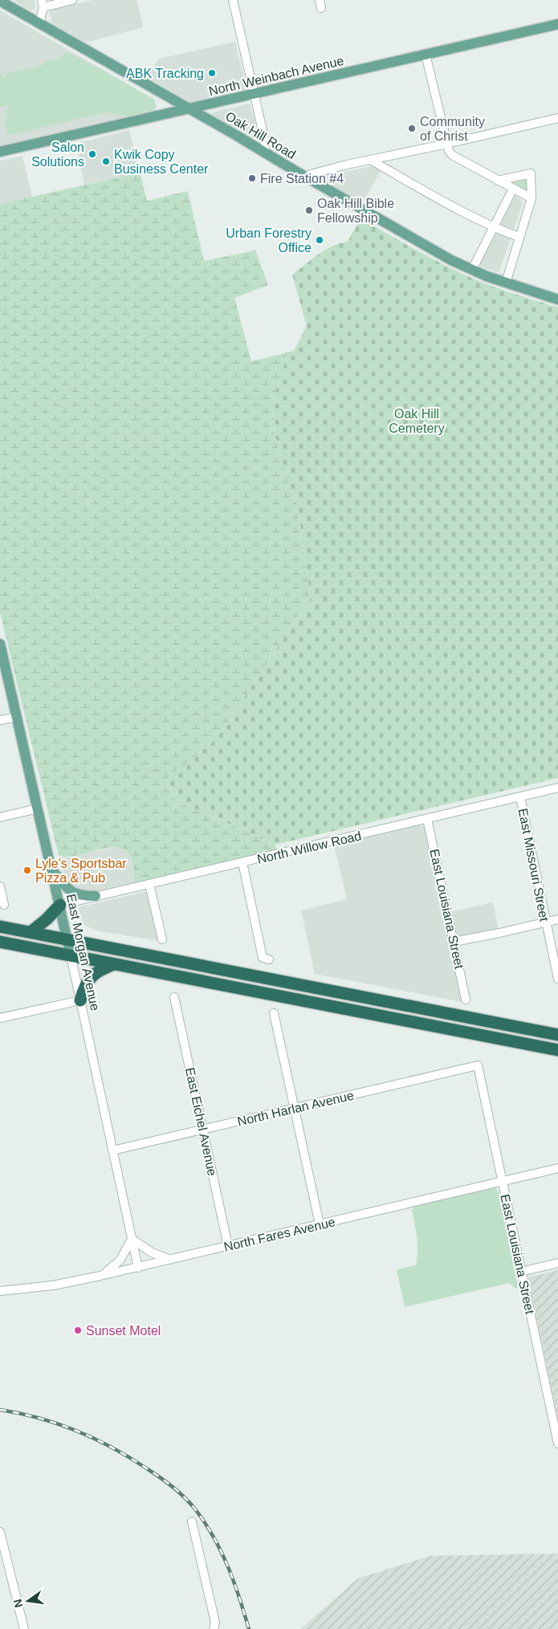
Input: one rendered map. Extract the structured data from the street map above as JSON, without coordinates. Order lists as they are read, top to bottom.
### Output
{
  "streets": {
    "main road": ["North Weinbach Avenue", "Oak Hill Road", "East Morgan Avenue"],
    "street": [
      "North Willow Road",
      "East Missouri Street",
      "East Louisiana Street",
      "North Harlan Avenue",
      "East Eichel Avenue",
      "North Fares Avenue"
    ]
  },
  "crossings": [
    ["North Weinbach Avenue", "Oak Hill Road"],
    ["North Willow Road", "East Missouri Street"],
    ["North Willow Road", "East Louisiana Street"],
    ["North Willow Road", "East Morgan Avenue"],
    ["East Louisiana Street", "North Harlan Avenue"],
    ["East Louisiana Street", "North Fares Avenue"],
    ["East Morgan Avenue", "North Harlan Avenue"],
    ["East Morgan Avenue", "North Fares Avenue"],
    ["North Harlan Avenue", "East Eichel Avenue"],
    ["East Eichel Avenue", "North Fares Avenue"]
  ],
  "parks": ["Oak Hill Cemetery"],
  "places": [
    "ABK Tracking",
    "Community of Christ",
    "Salon Solutions",
    "Kwik Copy Business Center",
    "Fire Station #4",
    "Oak Hill Bible Fellowship",
    "Urban Forestry Office",
    "Lyle's Sportsbar Pizza & Pub",
    "Sunset Motel"
  ],
  "north": "left"
}
